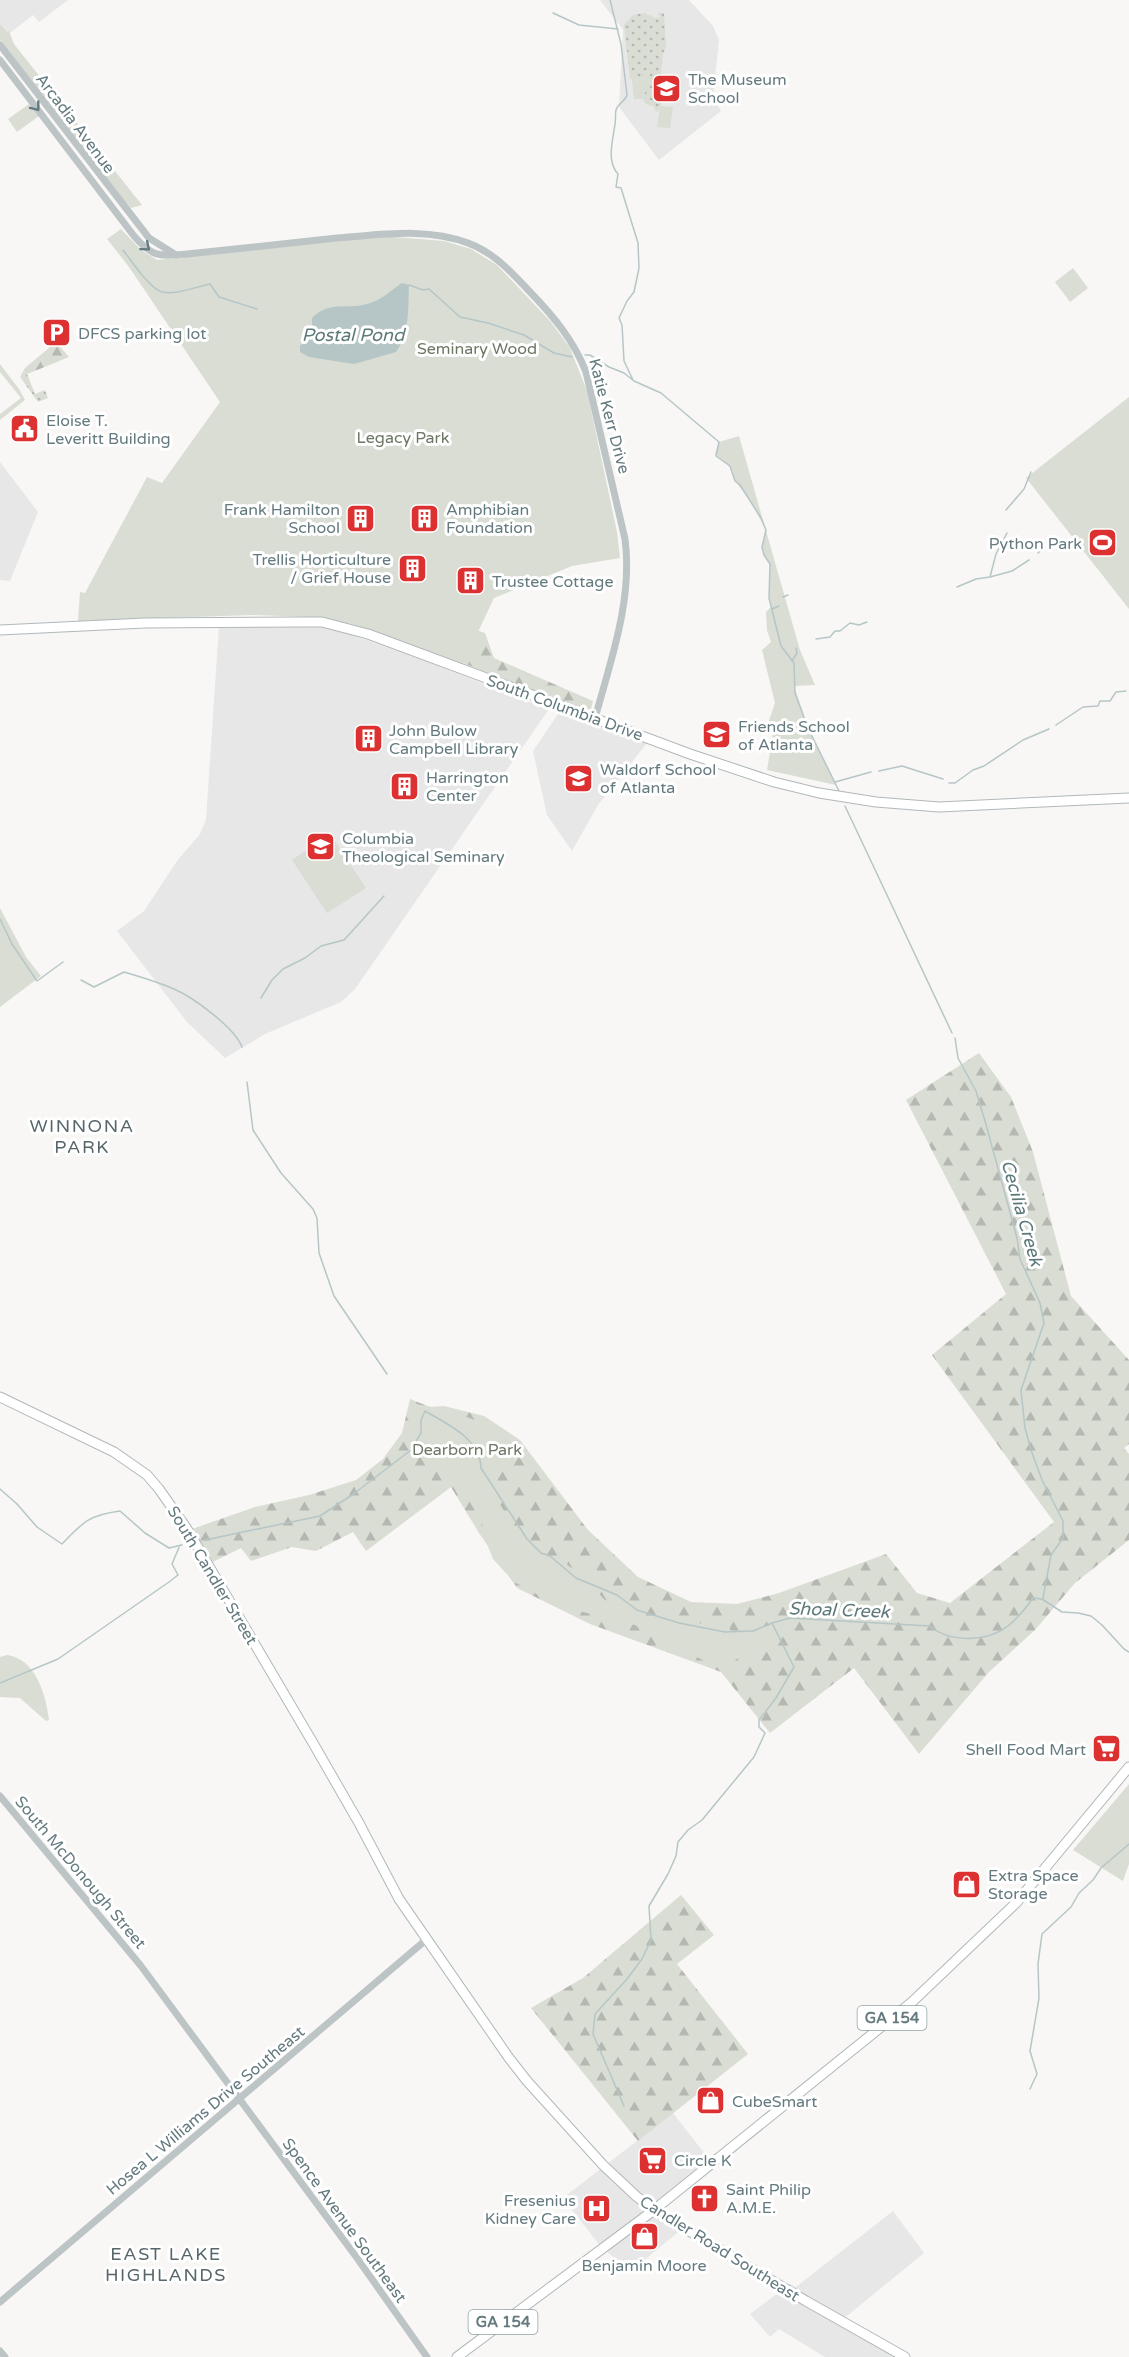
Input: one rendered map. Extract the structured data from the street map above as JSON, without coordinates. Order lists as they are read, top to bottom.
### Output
{
  "streets": {
    "main road": [
      "South Columbia Drive",
      "South Candler Street",
      "GA 154",
      "Candler Road Southeast"
    ],
    "street": [
      "Arcadia Avenue",
      "Katie Kerr Drive",
      "South McDonough Street",
      "Hosea L Williams Drive Southeast",
      "Spence Avenue Southeast"
    ]
  },
  "crossings": [
    ["Arcadia Avenue", "Katie Kerr Drive"],
    ["Katie Kerr Drive", "South Columbia Drive"],
    ["South Candler Street", "Hosea L Williams Drive Southeast"],
    ["South Candler Street", "Candler Road Southeast"],
    ["South McDonough Street", "Hosea L Williams Drive Southeast"],
    ["South McDonough Street", "Spence Avenue Southeast"],
    ["GA 154", "Candler Road Southeast"],
    ["Hosea L Williams Drive Southeast", "Spence Avenue Southeast"],
    ["Hosea L Williams Drive Southeast", "Candler Road Southeast"]
  ],
  "districts": ["WINNONA PARK", "EAST LAKE HIGHLANDS"],
  "water": ["Postal Pond", "Cecilia Creek", "Shoal Creek"],
  "parks": ["Seminary Wood", "Legacy Park", "Dearborn Park"],
  "places": {
    "school or university": [
      "The Museum School",
      "Friends School of Atlanta",
      "Waldorf School of Atlanta",
      "Columbia Theological Seminary"
    ],
    "parking": ["DFCS parking lot"],
    "public building": ["Eloise T. Leveritt Building"],
    "building": [
      "Frank Hamilton School",
      "Amphibian Foundation",
      "Trellis Horticulture / Grief House",
      "Trustee Cottage",
      "John Bulow Campbell Library",
      "Harrington Center"
    ],
    "sports": ["Python Park"],
    "supermarket": ["Shell Food Mart", "Circle K"],
    "shop": ["Extra Space Storage", "CubeSmart", "Benjamin Moore"],
    "church": ["Saint Philip A.M.E."],
    "hospital": ["Fresenius Kidney Care"]
  }
}
